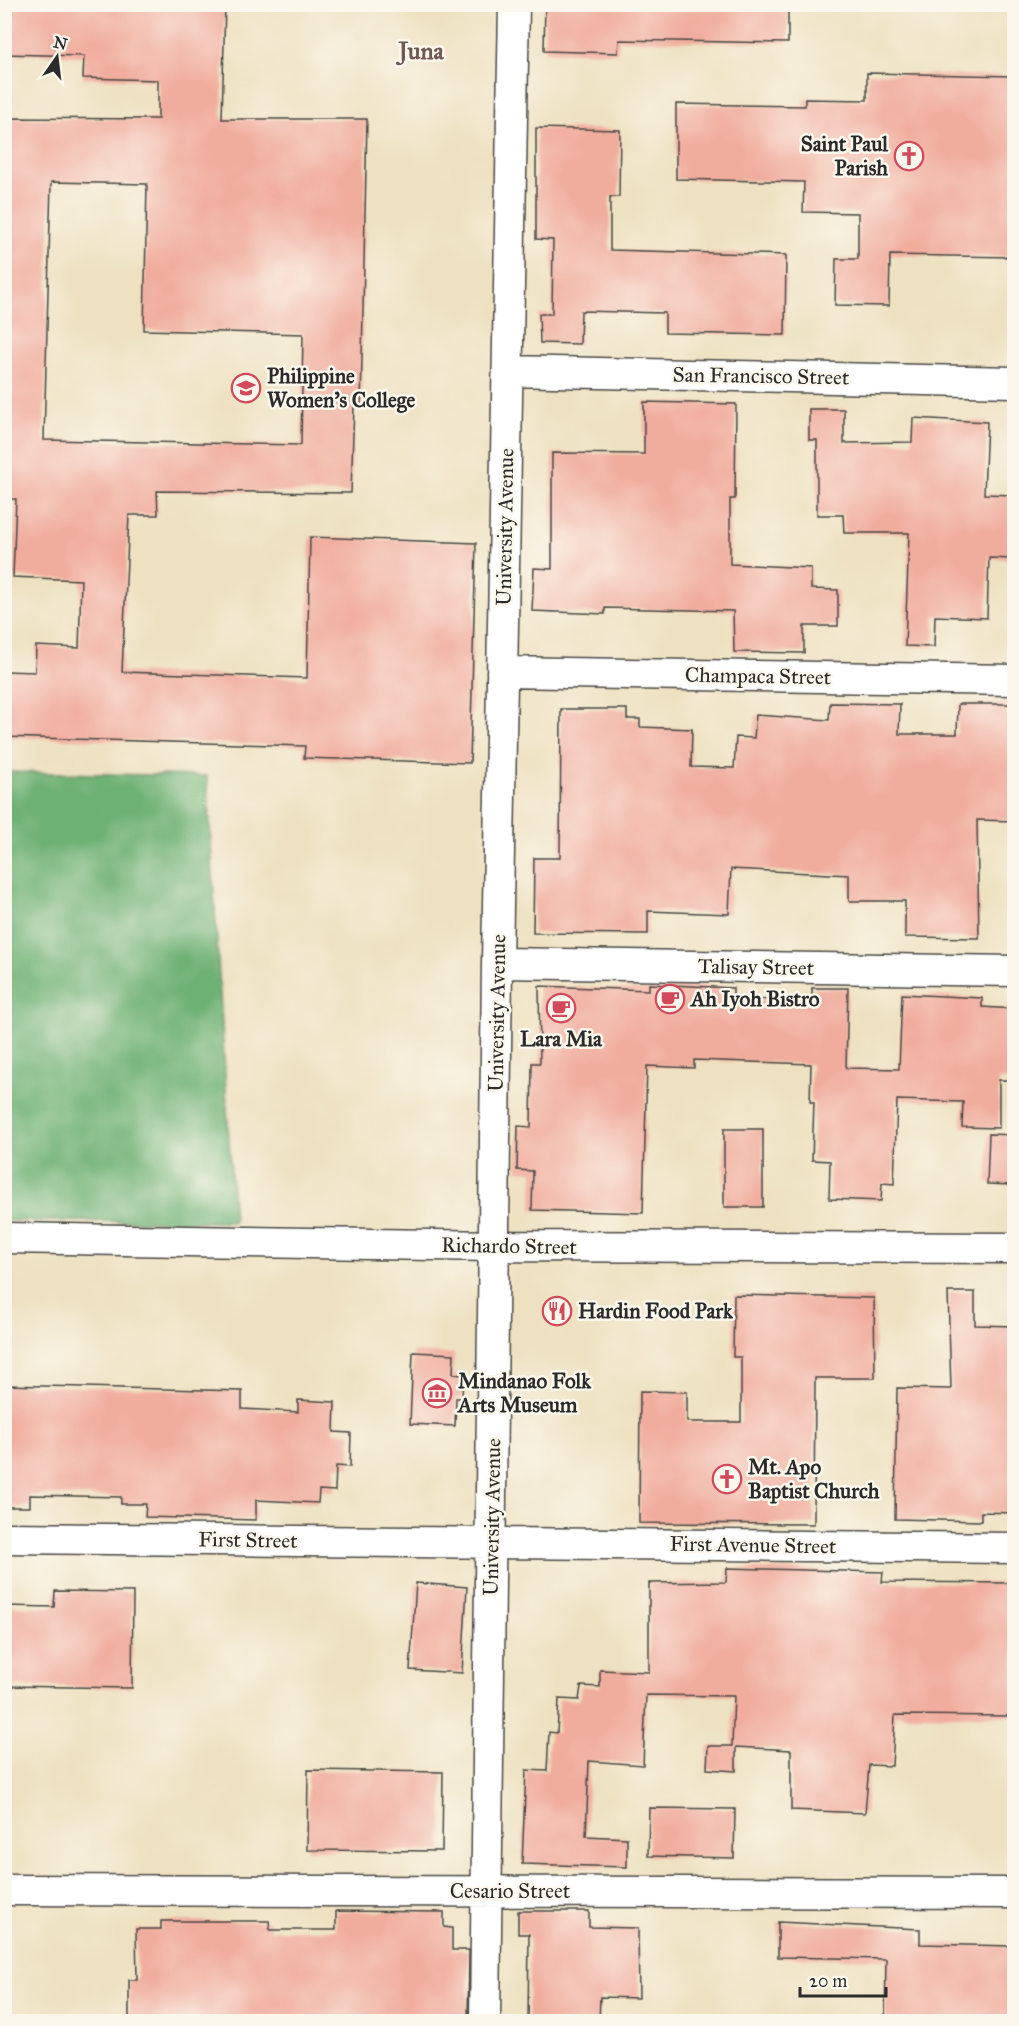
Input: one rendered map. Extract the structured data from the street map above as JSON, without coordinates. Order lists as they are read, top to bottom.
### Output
{
  "streets": {
    "street": [
      "San Francisco Street",
      "University Avenue",
      "Champaca Street",
      "Talisay Street",
      "Richardo Street",
      "First Street",
      "First Avenue Street",
      "Cesario Street"
    ]
  },
  "crossings": [
    ["San Francisco Street", "University Avenue"],
    ["University Avenue", "Champaca Street"],
    ["University Avenue", "Talisay Street"],
    ["University Avenue", "Richardo Street"],
    ["University Avenue", "First Street"],
    ["University Avenue", "First Avenue Street"],
    ["University Avenue", "Cesario Street"],
    ["First Street", "First Avenue Street"]
  ],
  "districts": ["Juna"],
  "places": {
    "church": ["Saint Paul Parish", "Mt. Apo Baptist Church"],
    "school or university": ["Philippine Women's College"],
    "cafe": ["Ah Iyoh Bistro", "Lara Mia"],
    "restaurant": ["Hardin Food Park"],
    "museum": ["Mindanao Folk Arts Museum"]
  },
  "scale_bar": "20 m",
  "north": "top"
}
